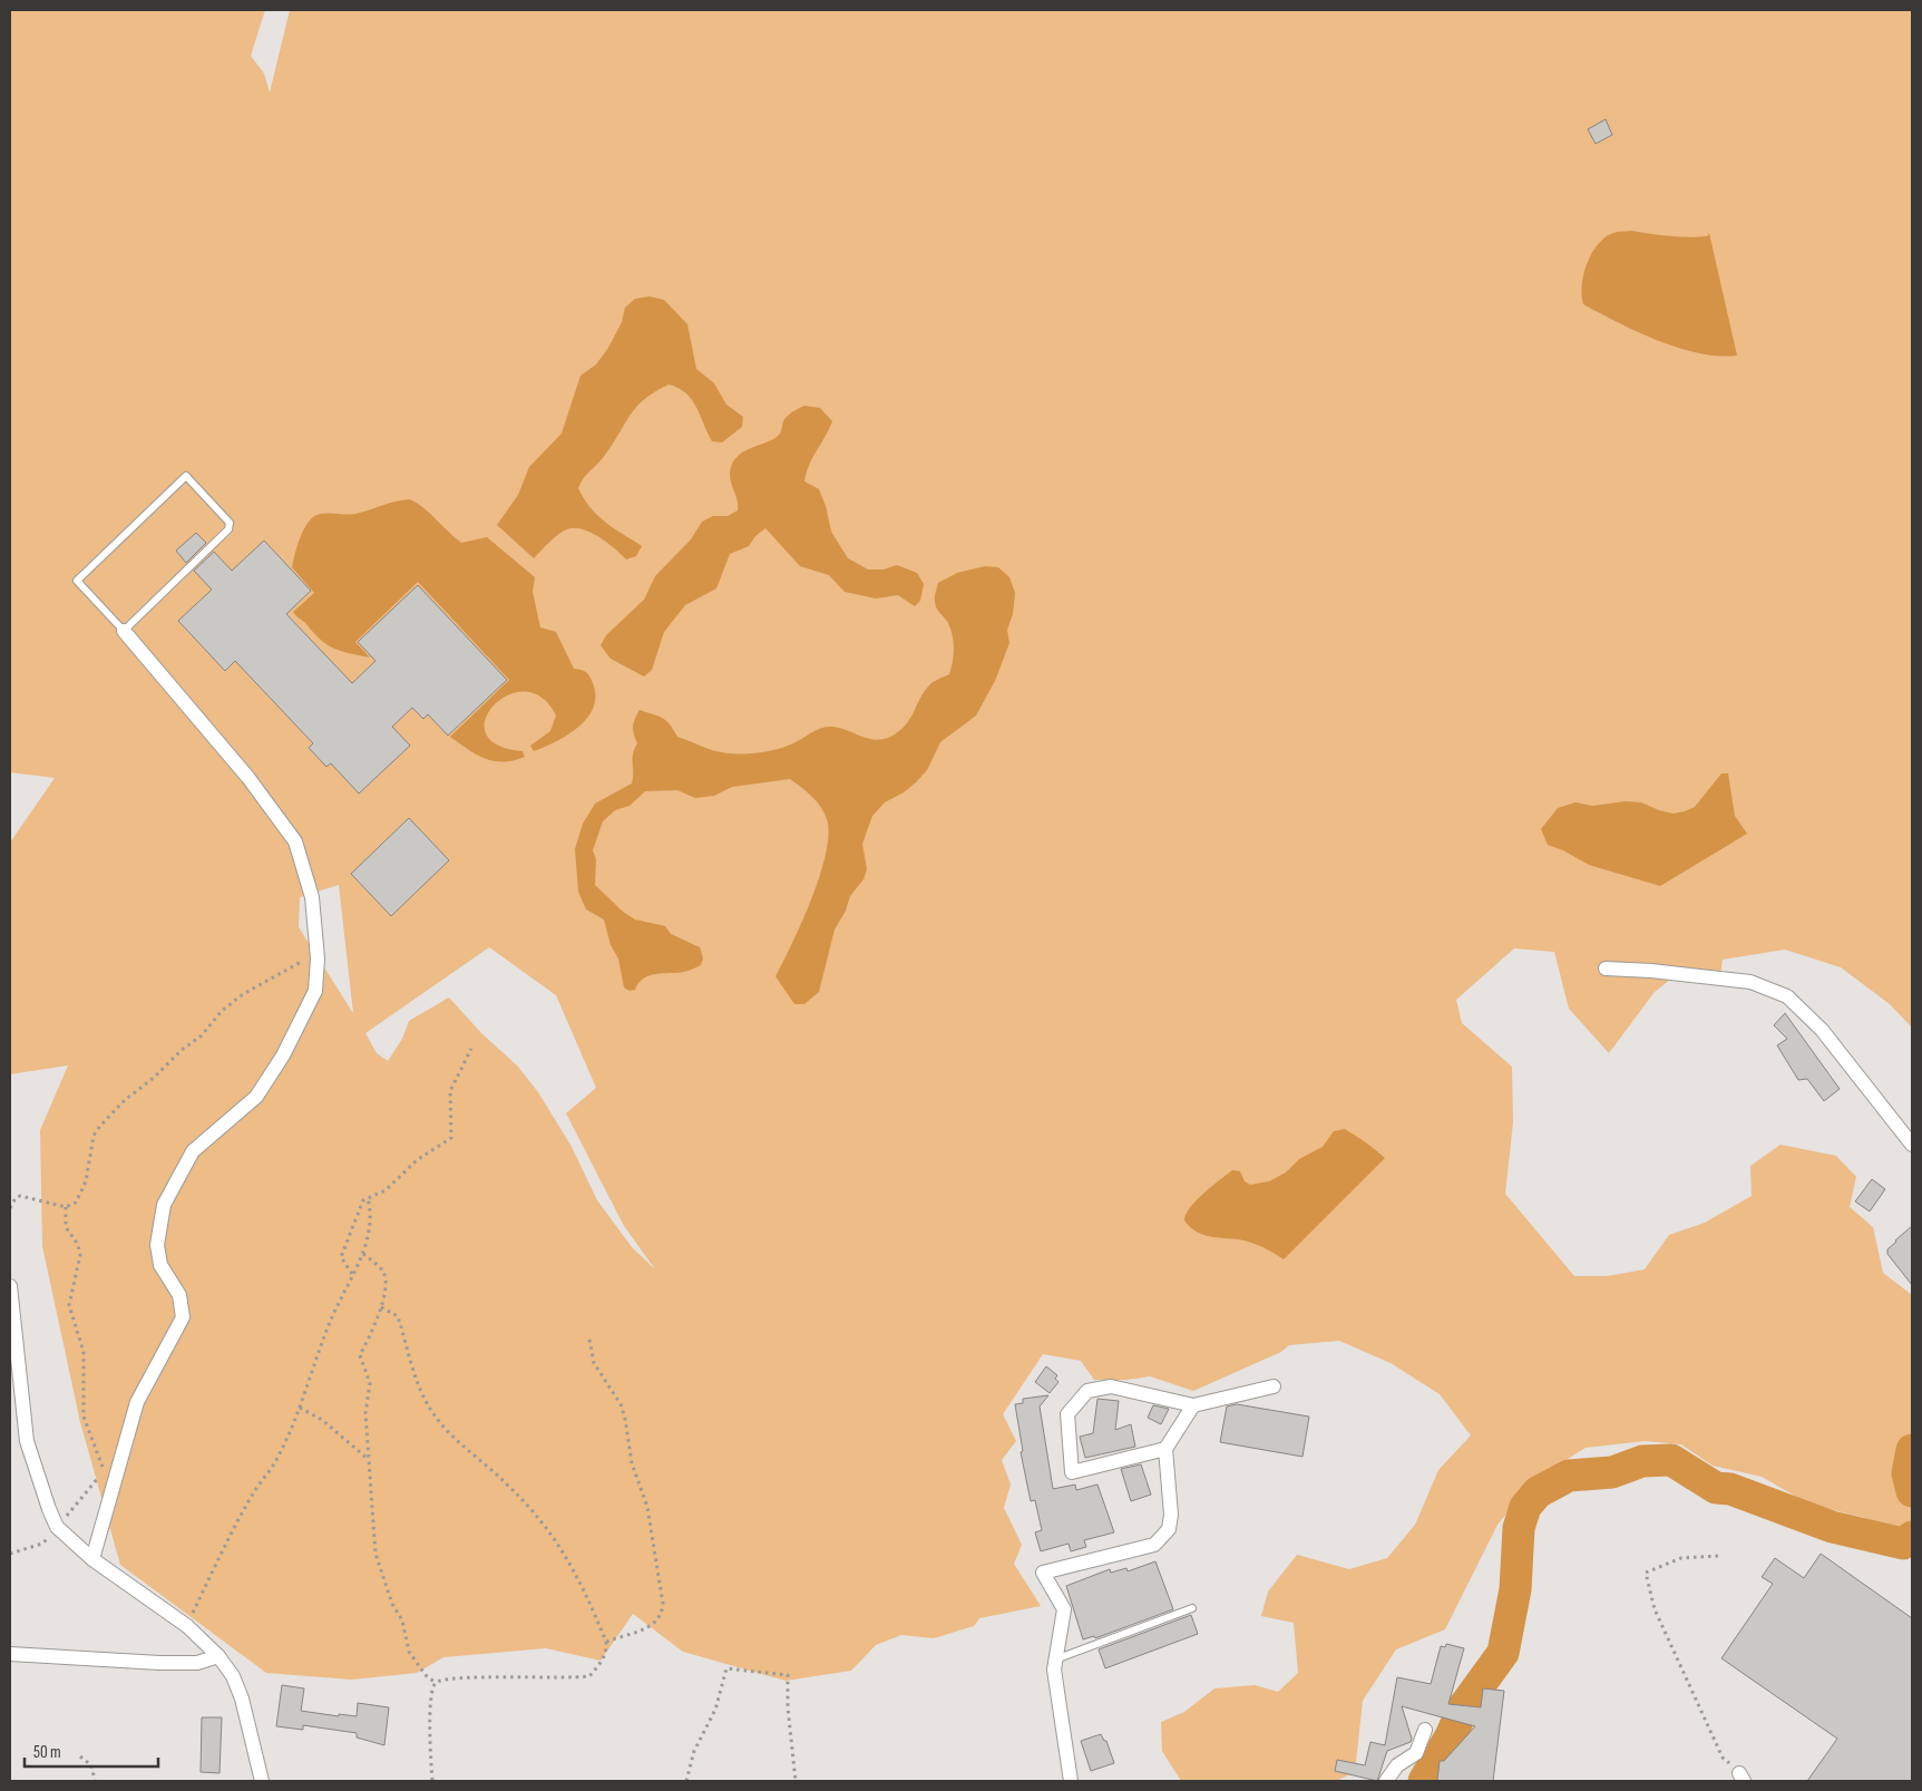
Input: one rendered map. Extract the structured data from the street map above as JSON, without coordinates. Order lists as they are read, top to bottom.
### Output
{
  "scale_bar": "50 m"
}
